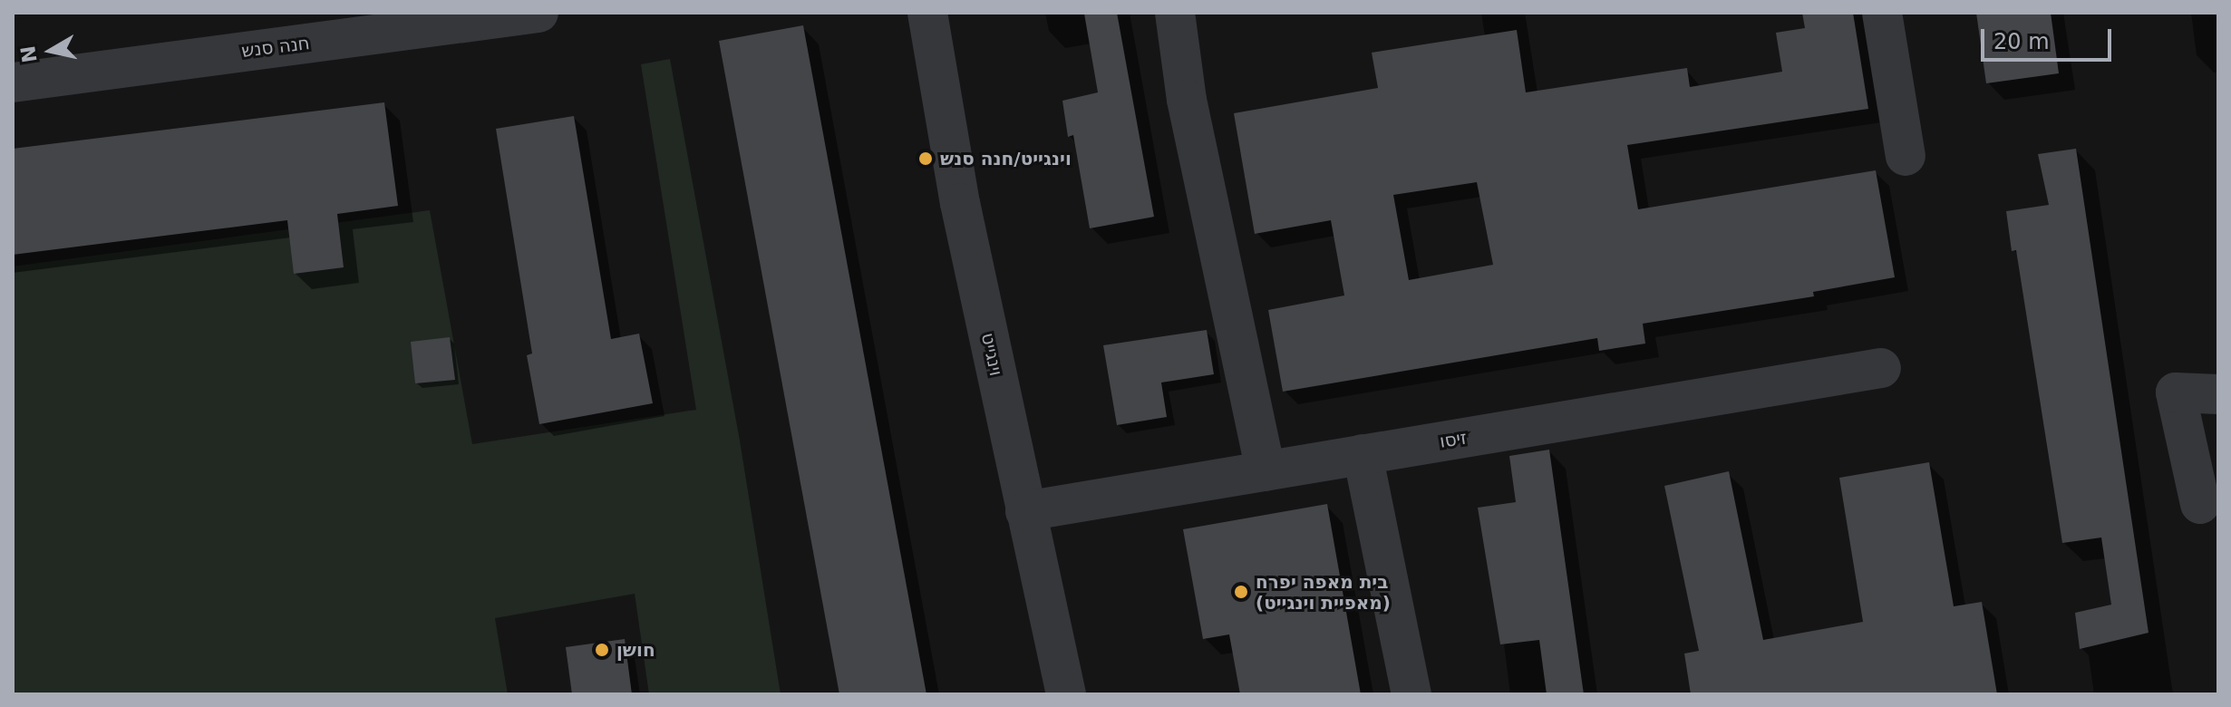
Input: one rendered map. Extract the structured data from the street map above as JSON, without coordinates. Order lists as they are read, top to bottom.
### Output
{
  "streets": {
    "street": ["חנה סנש", "וינגייט", "זיסו"]
  },
  "crossings": [
    ["וינגייט", "זיסו"]
  ],
  "places": ["וינגייט/חנה סנש", "בית מאפה יפרח (מאפיית וינגייט)", "חושן"],
  "scale_bar": "20 m",
  "north": "left"
}
